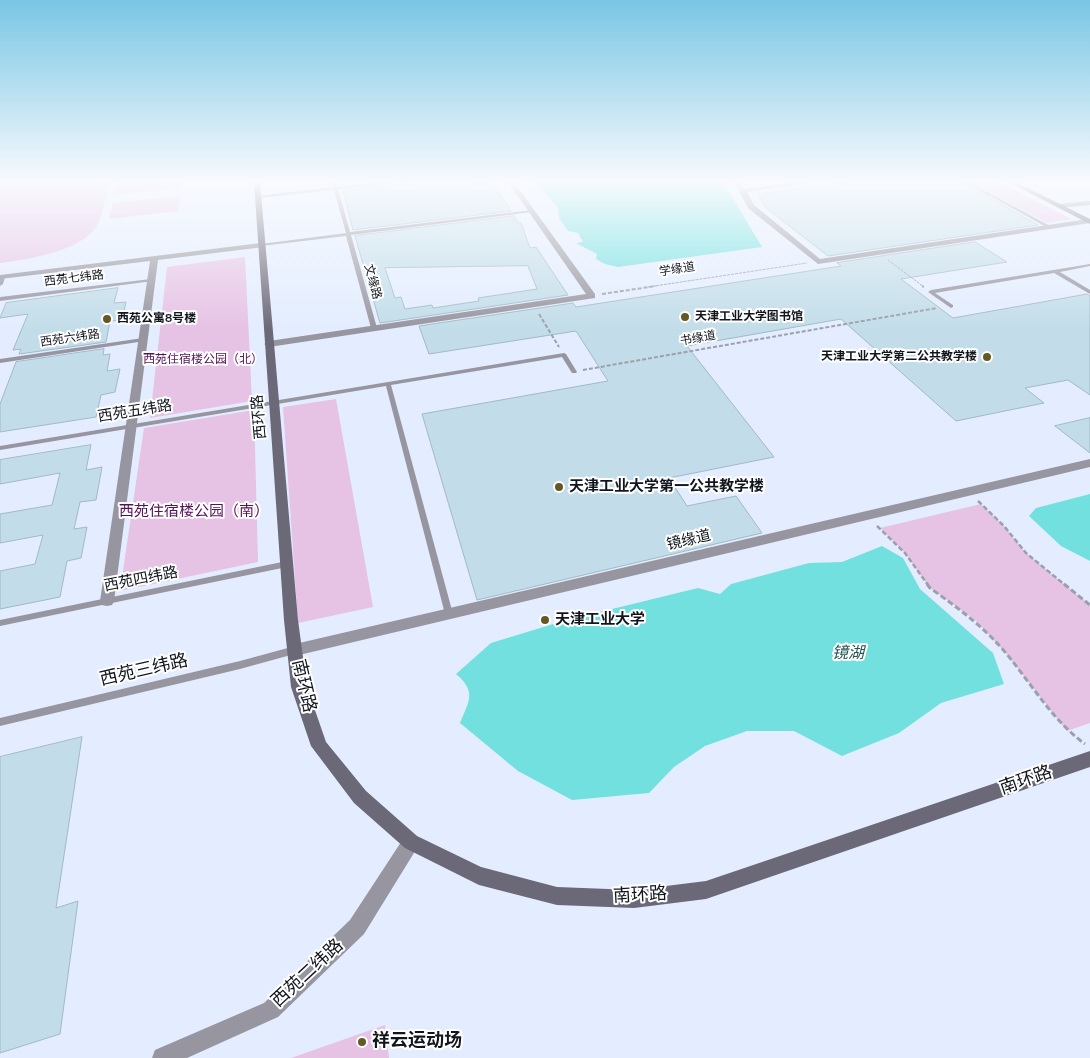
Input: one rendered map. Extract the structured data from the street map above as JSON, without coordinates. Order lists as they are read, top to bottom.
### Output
{
  "streets": {
    "street": [
      "西环路",
      "镜缘道",
      "南环路",
      "西苑二纬路"
    ],
    "lane": [
      "西苑七纬路",
      "文缘路",
      "西苑六纬路",
      "西苑五纬路",
      "西苑四纬路",
      "西苑三纬路"
    ],
    "path": ["学缘道", "书缘道"]
  },
  "crossings": [
    ["西苑五纬路", "西环路"],
    ["西环路", "镜缘道"],
    ["西环路", "西苑四纬路"],
    ["西环路", "西苑三纬路"],
    ["西环路", "南环路"],
    ["镜缘道", "西苑三纬路"],
    ["镜缘道", "南环路"],
    ["西苑三纬路", "南环路"],
    ["南环路", "西苑二纬路"]
  ],
  "water": ["镜湖"],
  "parks": ["西苑住宿楼公园（北）", "西苑住宿楼公园（南）"],
  "places": [
    "天津工业大学图书馆",
    "西苑公寓8号楼",
    "天津工业大学第二公共教学楼",
    "天津工业大学第一公共教学楼",
    "天津工业大学",
    "祥云运动场"
  ]
}
